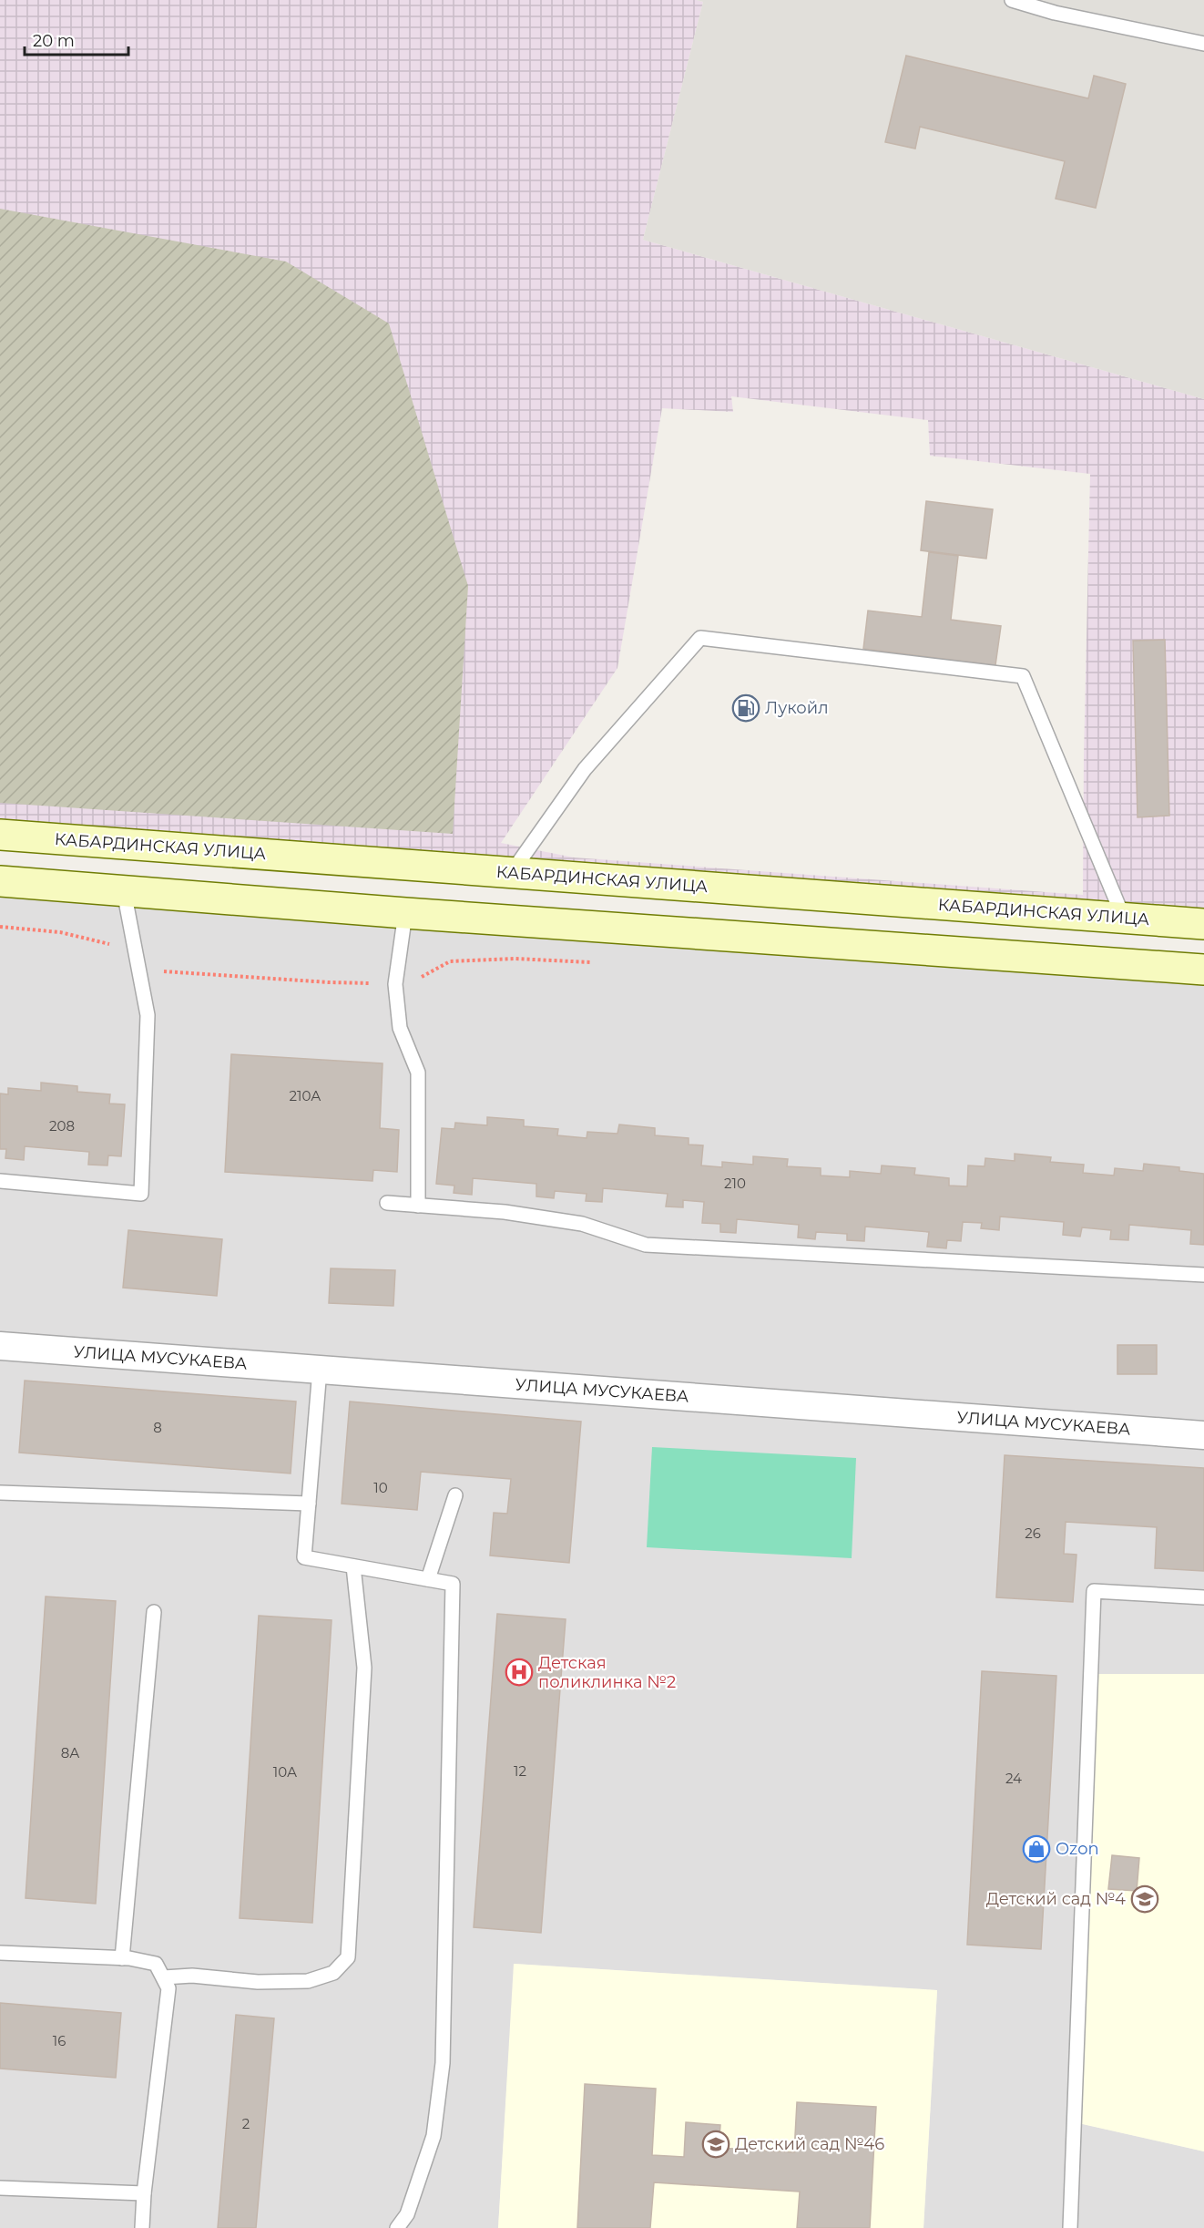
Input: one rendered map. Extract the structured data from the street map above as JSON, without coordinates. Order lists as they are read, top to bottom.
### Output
{
  "streets": {
    "main road": ["КАБАРДИНСКАЯ УЛИЦА"],
    "street": ["УЛИЦА МУСУКАЕВА"]
  },
  "places": {
    "fuel station": ["Лукойл"],
    "hospital": ["Детская поликлинка №2"],
    "shop": ["Ozon"],
    "school or university": ["Детский сад №4", "Детский сад №46"]
  },
  "house_numbers": [
    "210А",
    "208",
    "210",
    "8",
    "10",
    "26",
    "8А",
    "12",
    "10А",
    "24",
    "16",
    "2"
  ],
  "scale_bar": "20 m"
}
